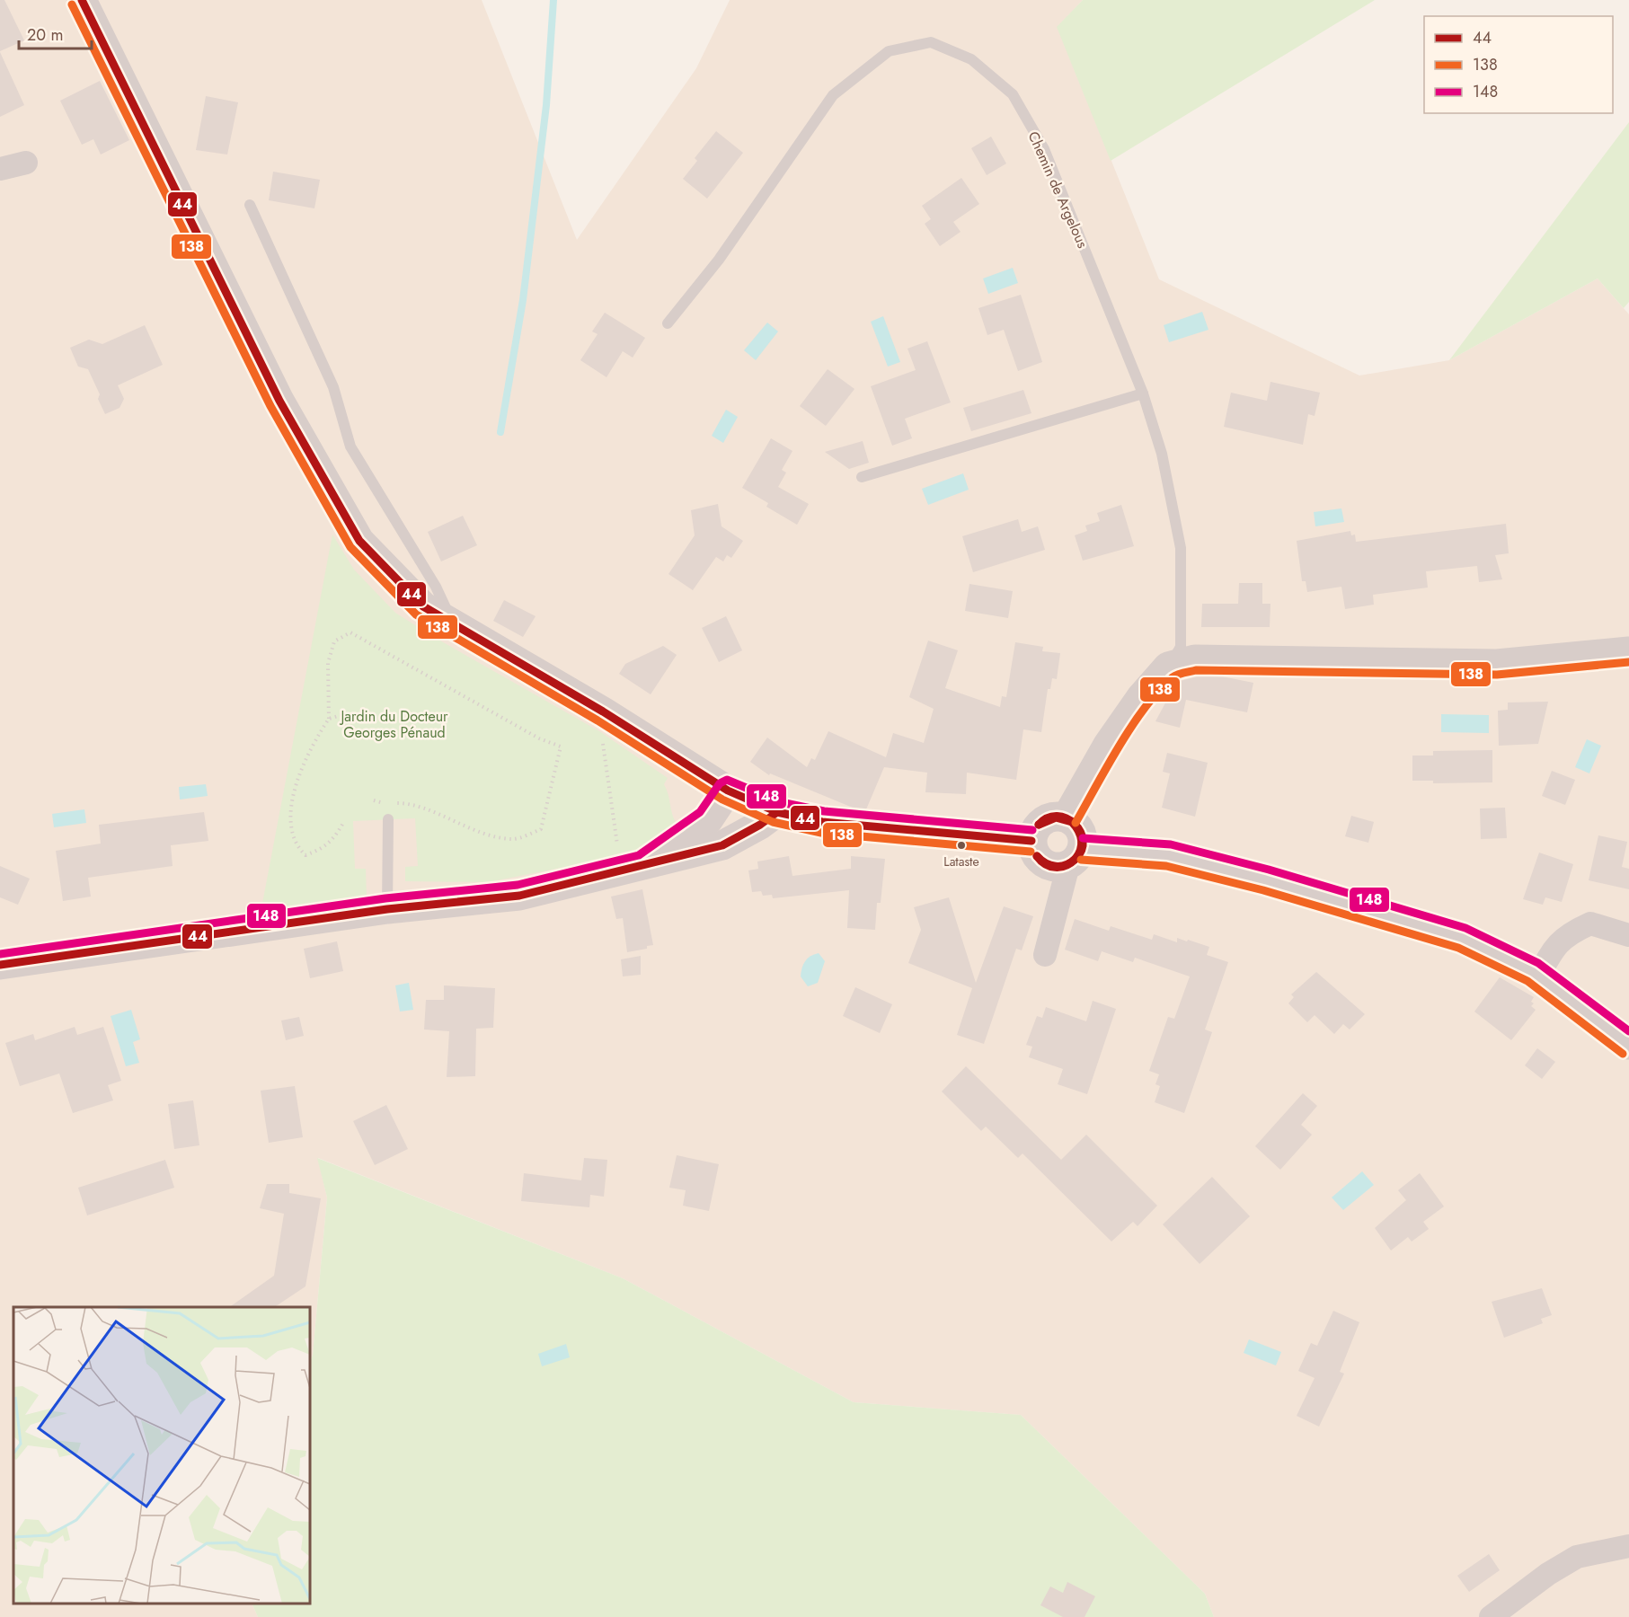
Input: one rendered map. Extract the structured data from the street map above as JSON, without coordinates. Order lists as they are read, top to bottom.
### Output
{
  "streets": {
    "lane": ["Chemin de Argelous"]
  },
  "parks": ["Jardin du Docteur Georges Pénaud"],
  "places": ["Lataste"],
  "lines": ["transit line 44", "transit line 138", "transit line 148"],
  "legend": ["44", "138", "148"],
  "scale_bar": "20 m"
}
